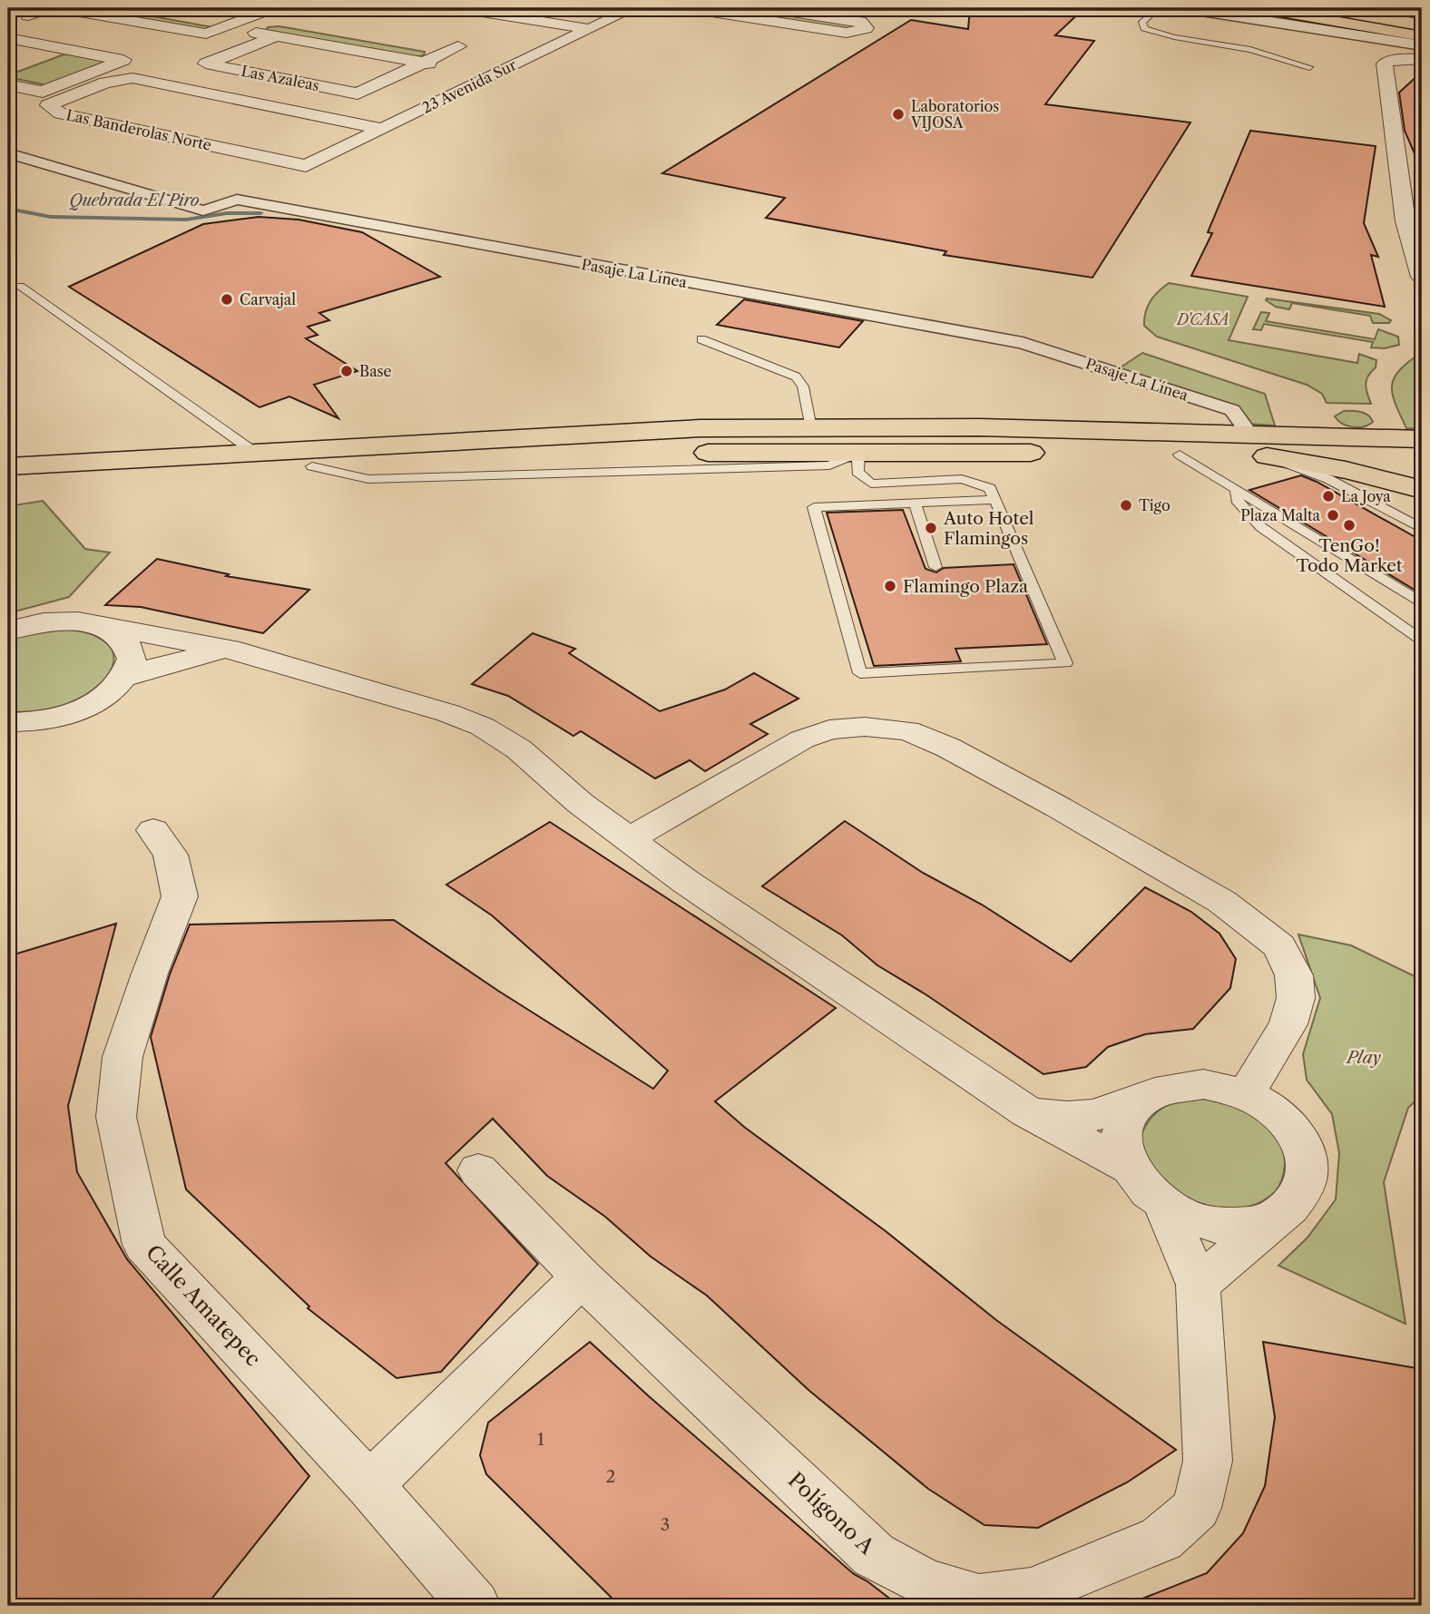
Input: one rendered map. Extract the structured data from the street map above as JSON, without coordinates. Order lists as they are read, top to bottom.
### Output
{
  "streets": {
    "street": [
      "Las Azaleas",
      "23 Avenida Sur",
      "Las Banderolas Norte",
      "Pasaje La Línea",
      "Calle Amatepec",
      "Polígono A"
    ]
  },
  "crossings": [
    ["23 Avenida Sur", "Las Banderolas Norte"]
  ],
  "water": ["Quebrada El Piro"],
  "parks": ["D'CASA", "Play"],
  "places": [
    "Laboratorios VIJOSA",
    "Carvajal",
    "Base",
    "La Joya",
    "Tigo",
    "Plaza Malta",
    "TenGo! Todo Market",
    "Auto Hotel Flamingos",
    "Flamingo Plaza"
  ],
  "house_numbers": ["1", "2", "3"]
}
